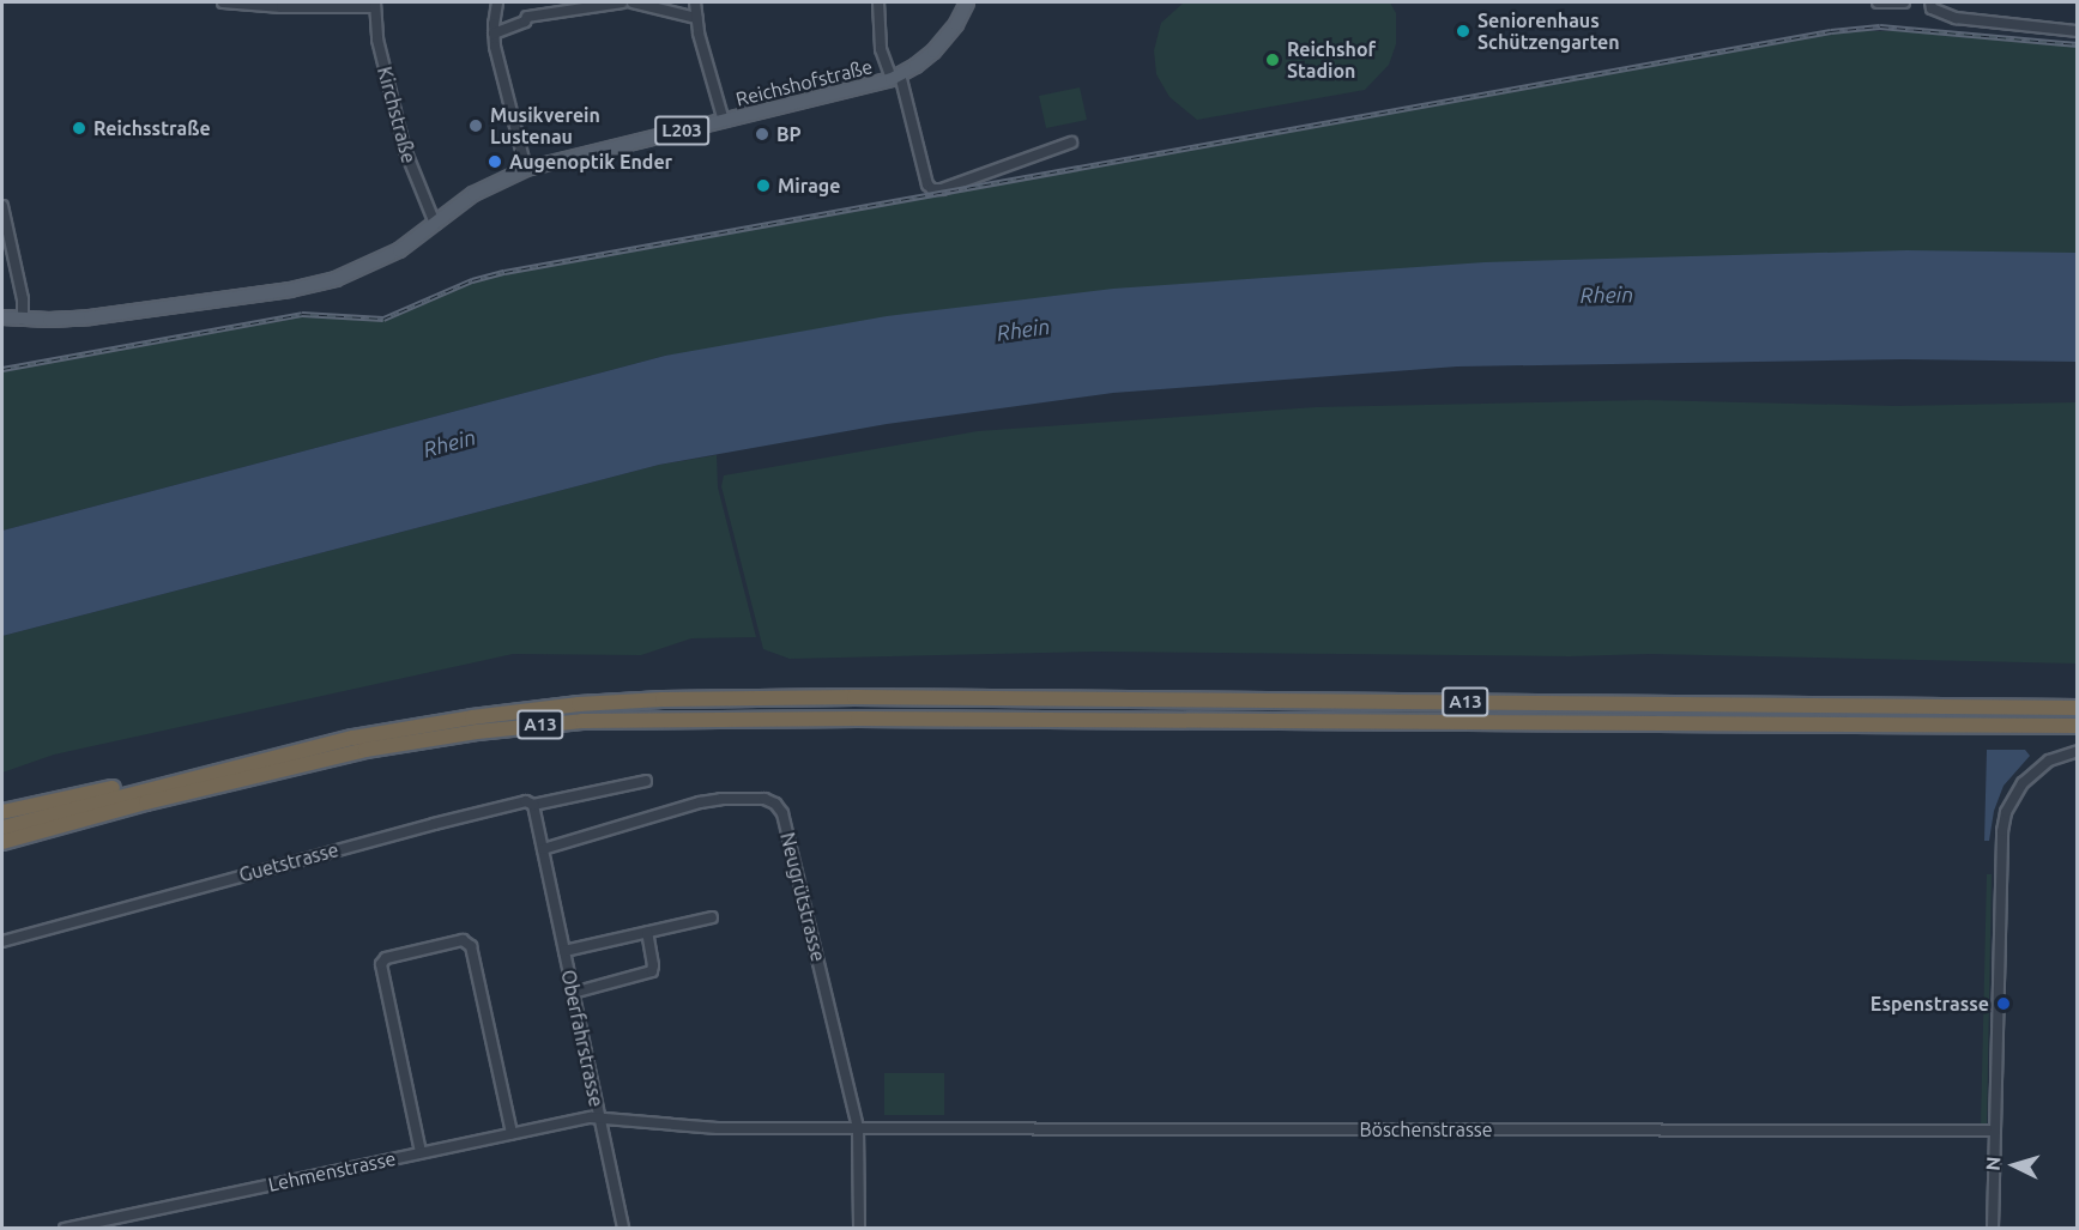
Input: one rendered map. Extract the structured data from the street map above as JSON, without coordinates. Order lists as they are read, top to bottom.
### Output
{
  "streets": {
    "highway": ["A13"],
    "main road": ["Reichshofstraße", "L203"],
    "street": [
      "Kirchstraße",
      "Guetstrasse",
      "Neugrütstrasse",
      "Oberfahrstrasse",
      "Böschenstrasse",
      "Lehmenstrasse"
    ]
  },
  "crossings": [
    ["Reichshofstraße", "Kirchstraße"],
    ["Reichshofstraße", "L203"],
    ["Kirchstraße", "L203"],
    ["Neugrütstrasse", "Oberfahrstrasse"],
    ["Neugrütstrasse", "Böschenstrasse"],
    ["Oberfahrstrasse", "Böschenstrasse"],
    ["Oberfahrstrasse", "Lehmenstrasse"],
    ["Böschenstrasse", "Lehmenstrasse"]
  ],
  "water": ["Rhein"],
  "places": [
    "Seniorenhaus Schützengarten",
    "Reichshof Stadion",
    "Musikverein Lustenau",
    "Reichsstraße",
    "BP",
    "Augenoptik Ender",
    "Mirage",
    "Espenstrasse"
  ],
  "north": "left"
}
